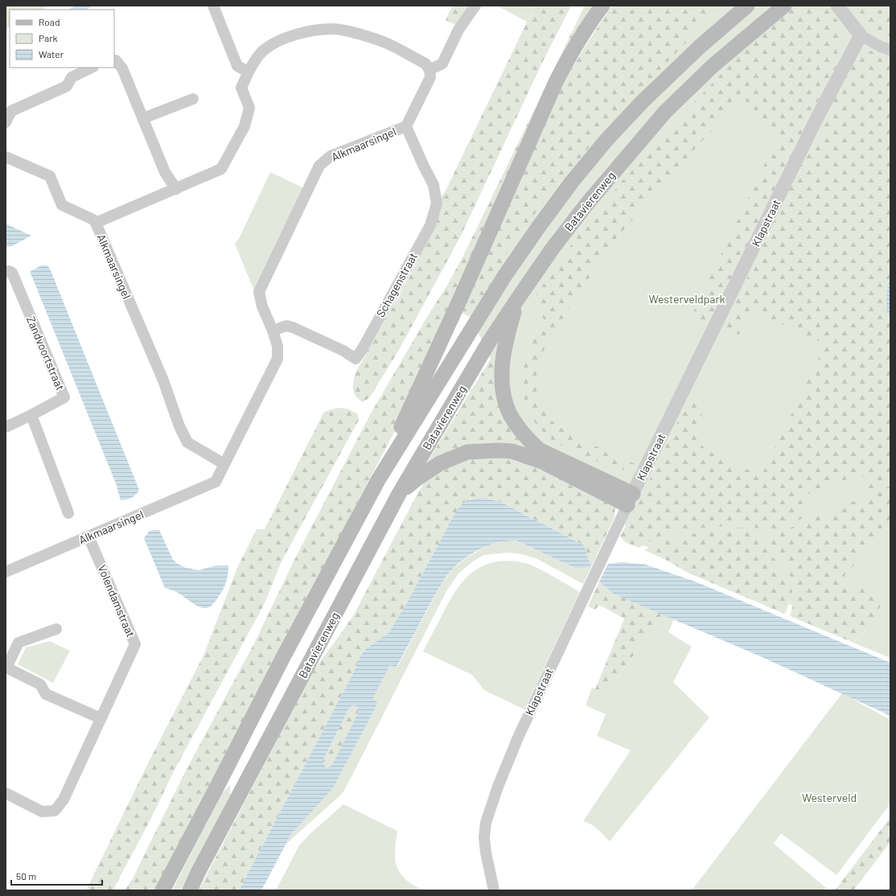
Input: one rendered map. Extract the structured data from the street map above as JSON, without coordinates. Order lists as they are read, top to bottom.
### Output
{
  "streets": {
    "main road": ["Batavierenweg"],
    "street": [
      "Alkmaarsingel",
      "Klapstraat",
      "Schagenstraat",
      "Zandvoortstraat",
      "Volendamstraat"
    ]
  },
  "crossings": [
    ["Alkmaarsingel", "Schagenstraat"],
    ["Alkmaarsingel", "Volendamstraat"]
  ],
  "parks": ["Westerveldpark", "Westerveld"],
  "legend": ["Road", "Park", "Water"],
  "scale_bar": "50 m"
}
